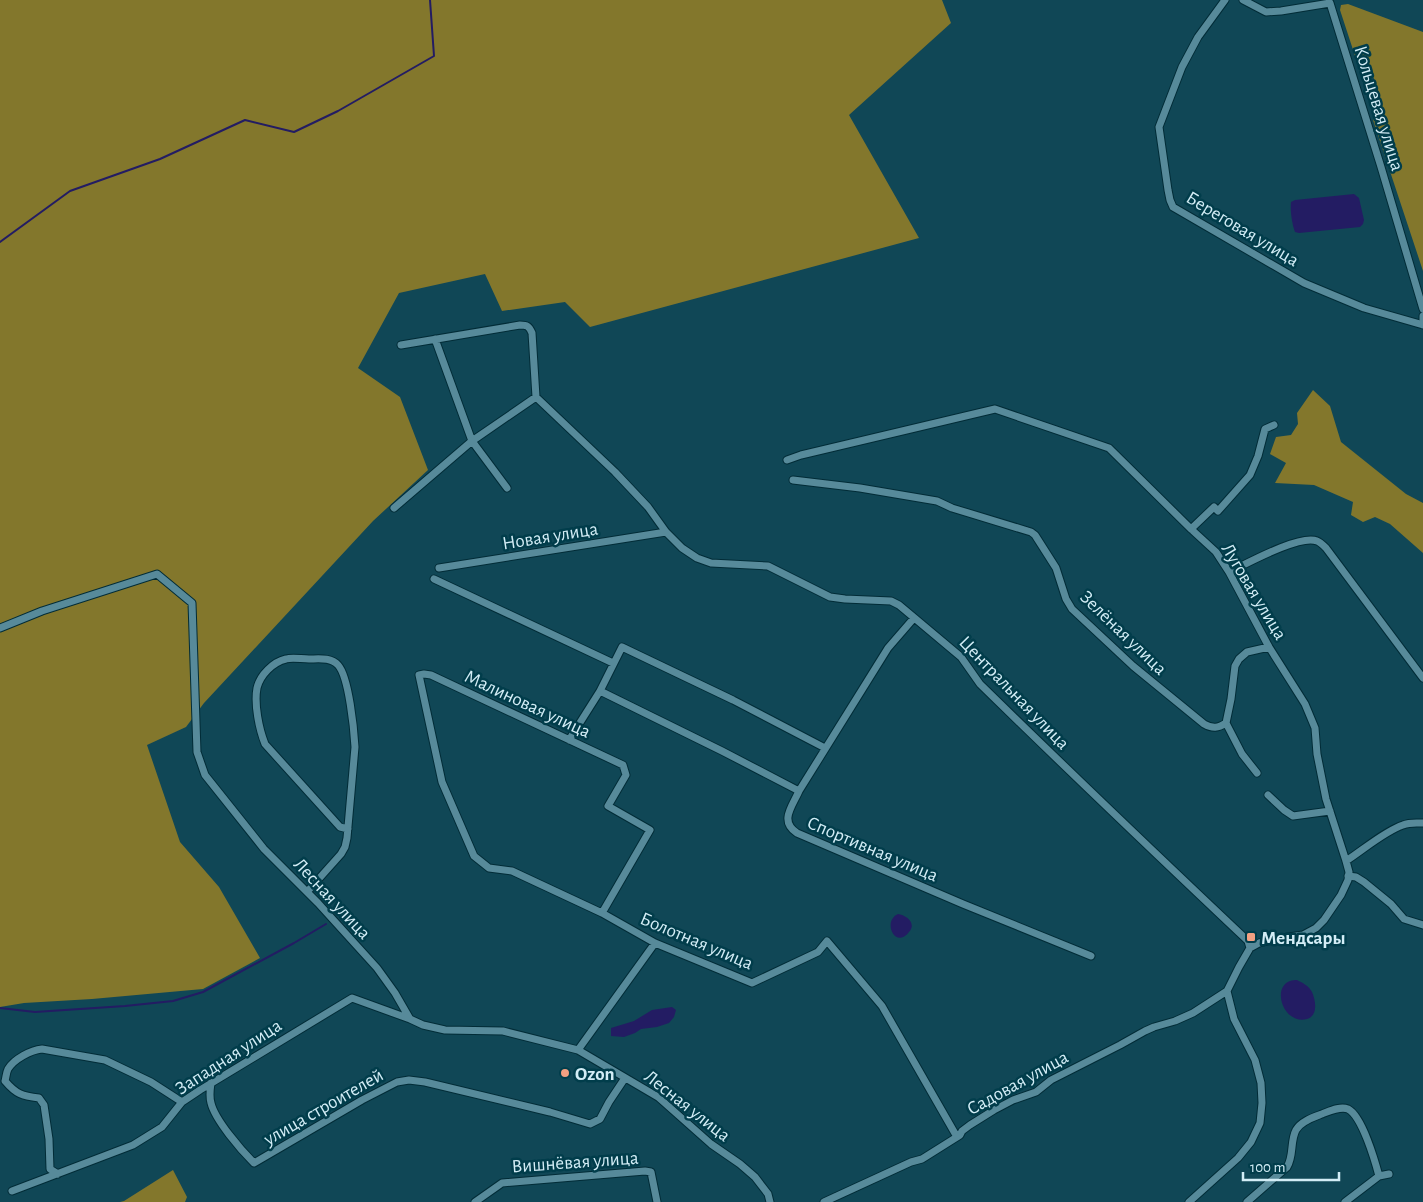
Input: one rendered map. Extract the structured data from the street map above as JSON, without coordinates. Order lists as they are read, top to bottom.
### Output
{
  "streets": {
    "street": [
      "Кольцевая улица",
      "Береговая улица",
      "Новая улица",
      "Луговая улица",
      "Зелёная улица",
      "Центральная улица",
      "Малиновая улица",
      "Спортивная улица",
      "Лесная улица",
      "Болотная улица",
      "Западная улица",
      "Садовая улица",
      "улица строителей",
      "Вишнёвая улица"
    ]
  },
  "crossings": [
    ["Новая улица", "Центральная улица"],
    ["Центральная улица", "Спортивная улица"],
    ["Малиновая улица", "Болотная улица"],
    ["Лесная улица", "Западная улица"],
    ["Лесная улица", "улица строителей"],
    ["Болотная улица", "Садовая улица"],
    ["Западная улица", "улица строителей"]
  ],
  "places": {
    "transit": ["Мендсары"],
    "other": ["Ozon"]
  },
  "scale_bar": "100 m"
}
